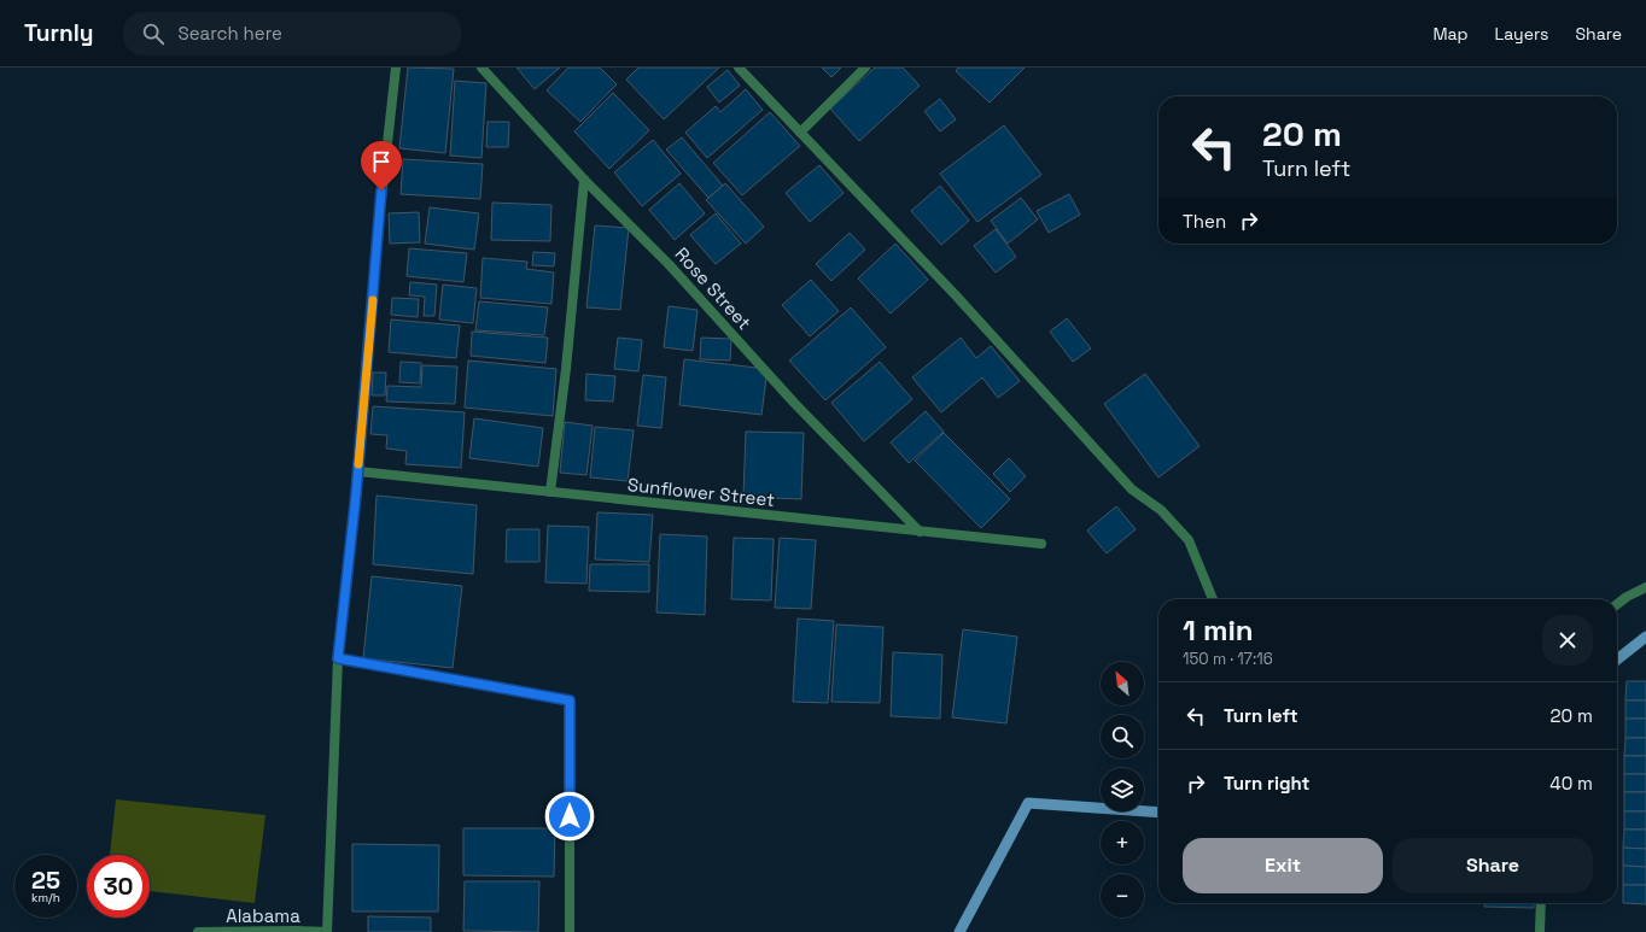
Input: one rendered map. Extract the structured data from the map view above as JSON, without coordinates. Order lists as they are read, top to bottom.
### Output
{
  "streets": {
    "street": ["Rose Street", "Sunflower Street", "Alabama"]
  },
  "crossings": [
    ["Rose Street", "Sunflower Street"]
  ],
  "north": "top left",
  "page": {
    "header": "Turnly",
    "search": "Search here",
    "nav": ["Map", "Layers", "Share"],
    "turn": ["20 m", "Turn left"],
    "then": "Then",
    "heading": ["1 min", "150 m · 17:16"],
    "map_buttons": ["+", "−"],
    "list": [
      {
        "name": "Turn left",
        "value": "20 m"
      },
      {
        "name": "Turn right",
        "value": "40 m"
      }
    ],
    "buttons": ["Exit", "Share"],
    "speed": "25 km/h",
    "limit": "30"
  }
}
